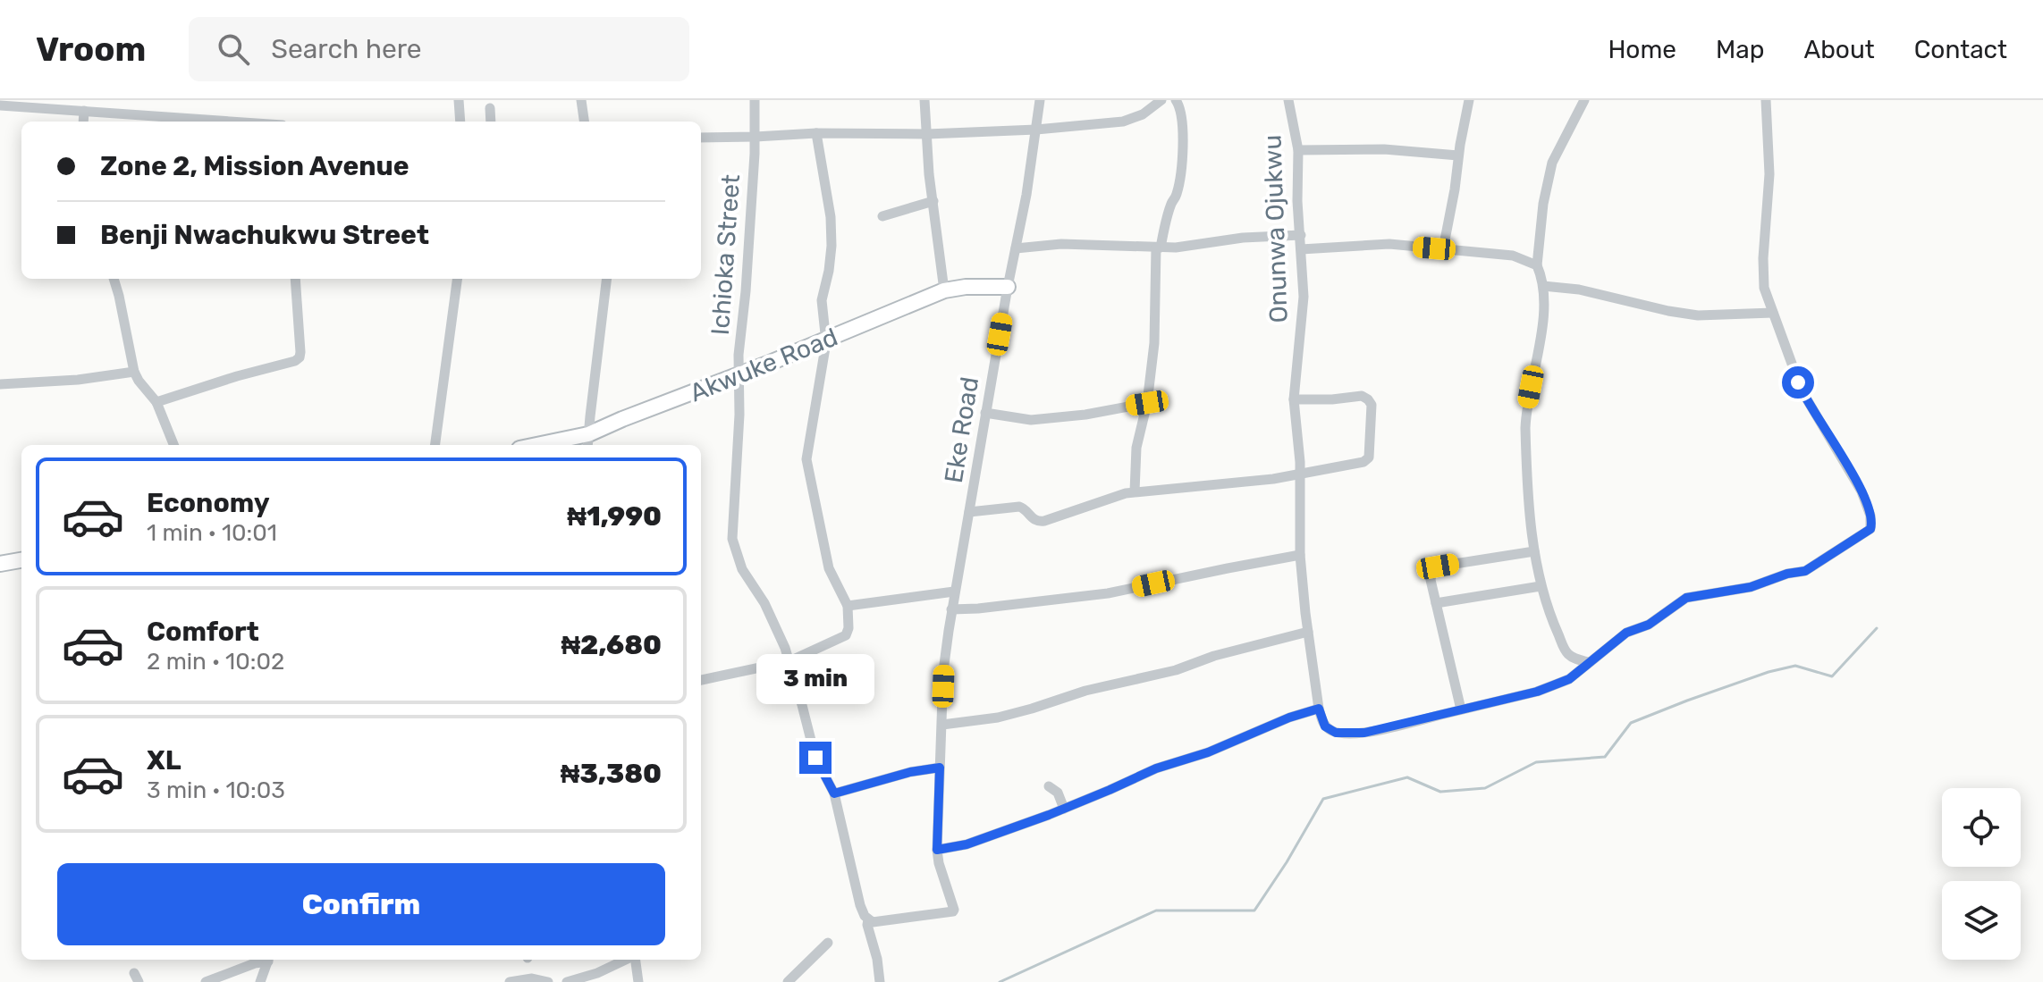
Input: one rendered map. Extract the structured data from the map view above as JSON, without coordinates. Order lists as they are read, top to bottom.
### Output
{
  "streets": {
    "main road": ["Akwuke Road"],
    "street": ["Onunwa Ojukwu", "Ichioka Street", "Eke Road"]
  },
  "crossings": [
    ["Ichioka Street", "Akwuke Road"],
    ["Ichioka Street", "Eke Road"],
    ["Akwuke Road", "Eke Road"]
  ],
  "page": {
    "header": "Vroom",
    "search": "Search here",
    "nav": [
      "Home",
      "Map",
      "About",
      "Contact"
    ],
    "banner": ["Zone 2, Mission Avenue", "Benji Nwachukwu Street"],
    "list": [
      {
        "name": "Economy",
        "note": "1 min · 10:01",
        "value": "₦1,990"
      },
      {
        "name": "Comfort",
        "note": "2 min · 10:02",
        "value": "₦2,680"
      },
      {
        "name": "XL",
        "note": "3 min · 10:03",
        "value": "₦3,380"
      }
    ],
    "bubble": "3 min",
    "buttons": "Confirm"
  }
}
